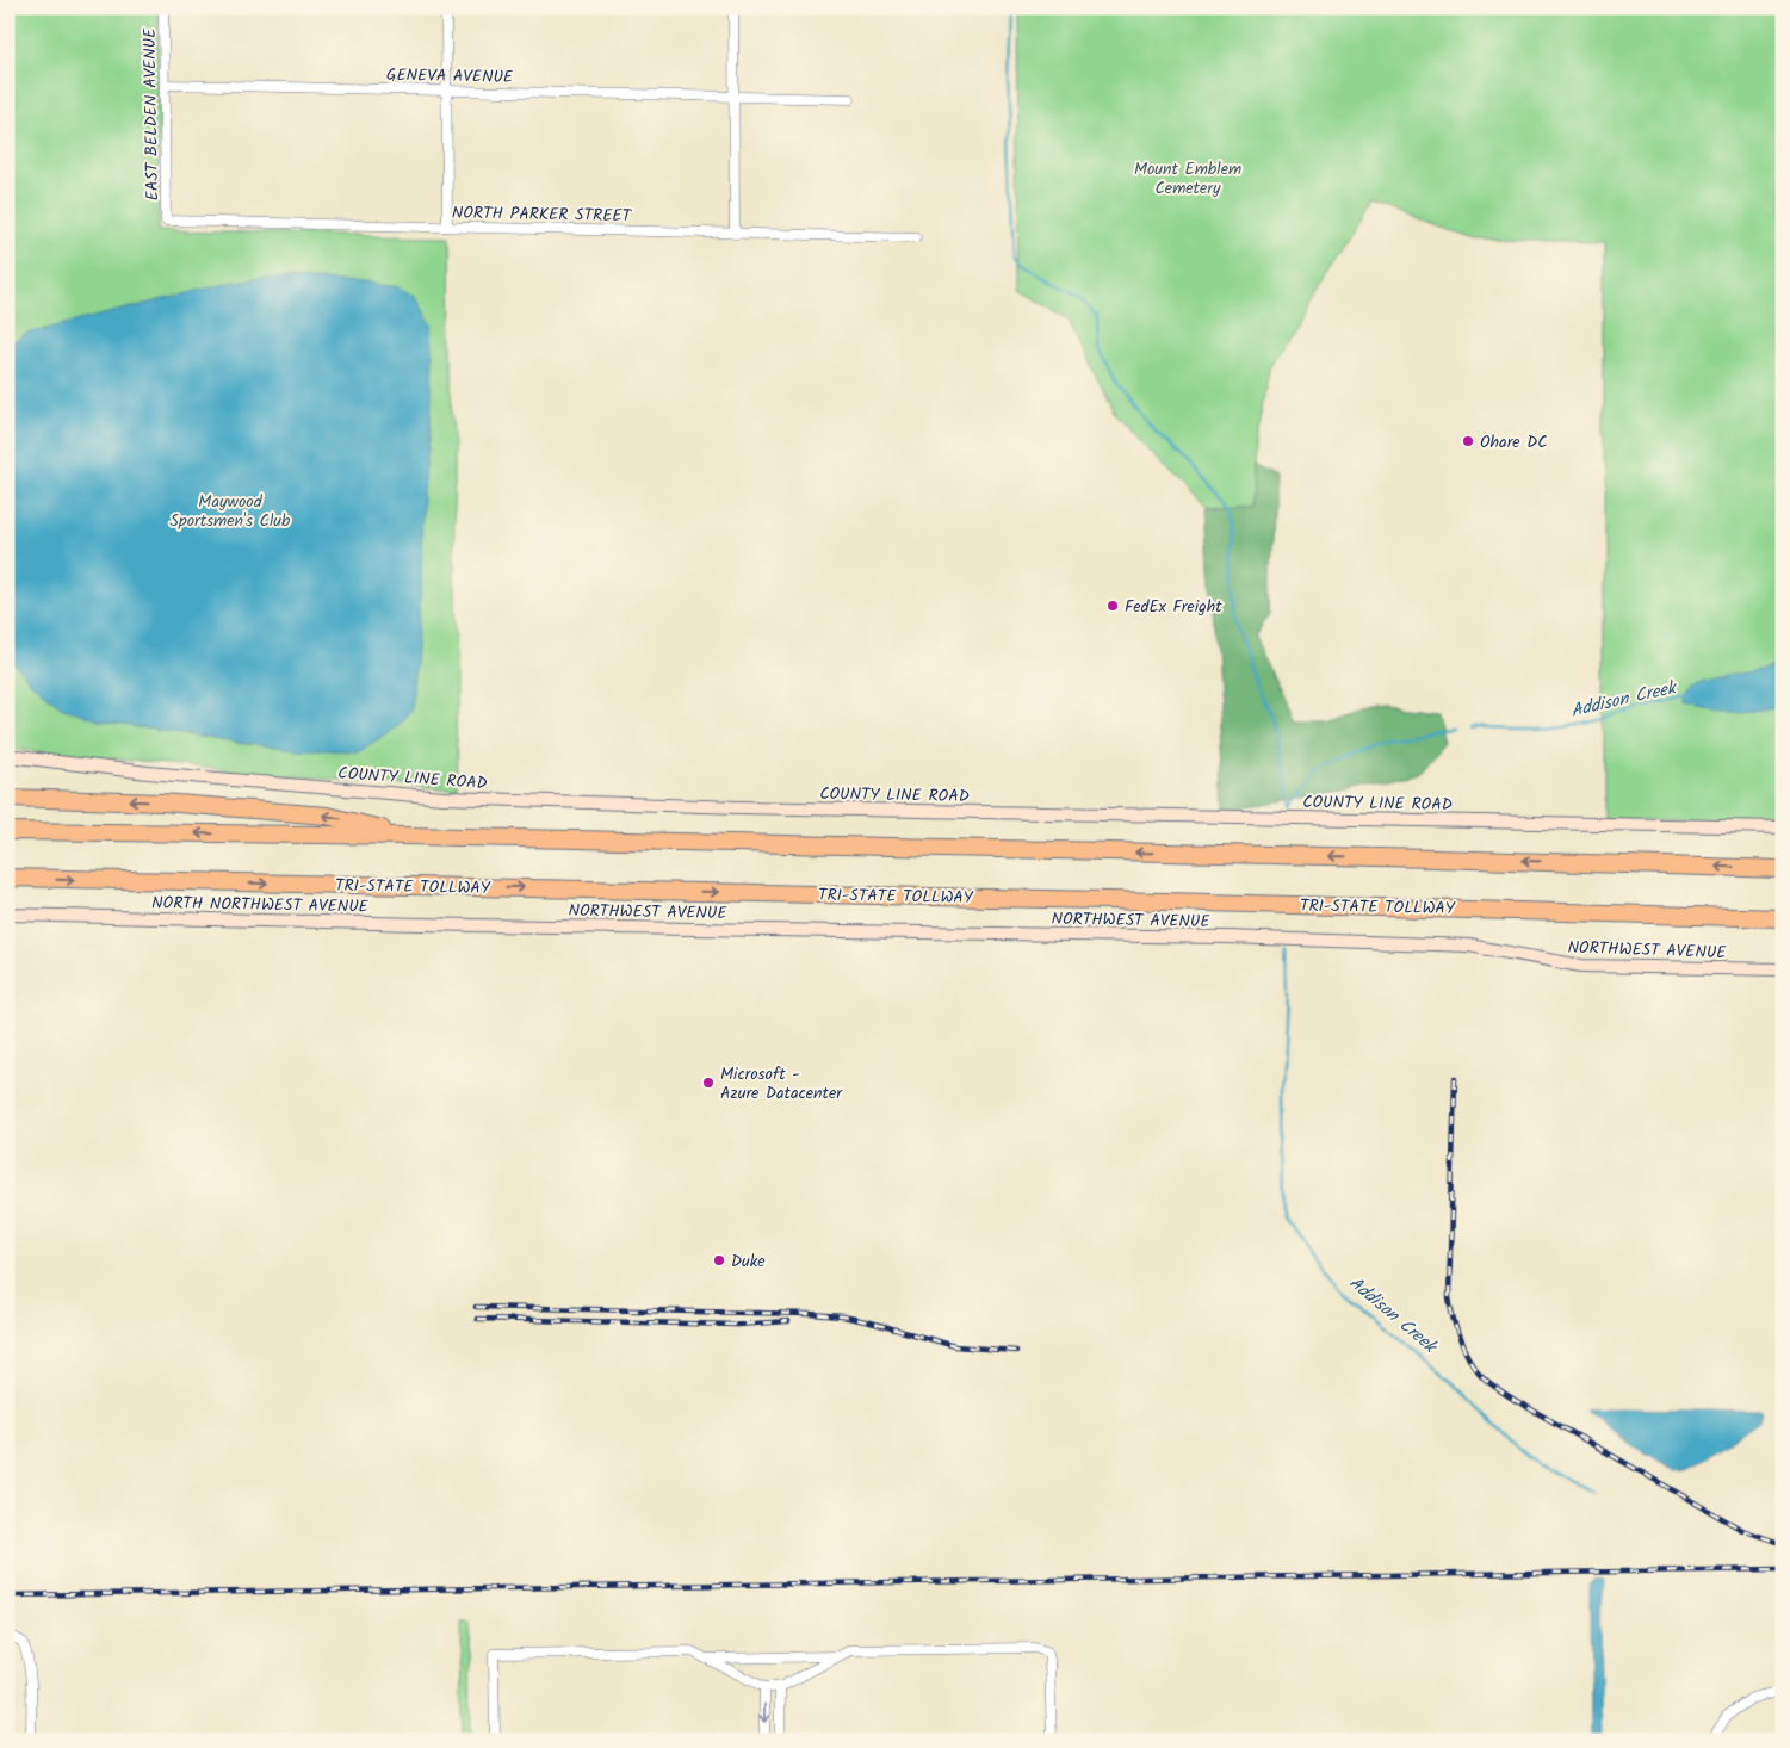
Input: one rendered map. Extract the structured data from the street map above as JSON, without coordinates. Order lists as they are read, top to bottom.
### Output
{
  "streets": {
    "highway": ["TRI-STATE TOLLWAY"],
    "street": [
      "GENEVA AVENUE",
      "EAST BELDEN AVENUE",
      "NORTH PARKER STREET",
      "COUNTY LINE ROAD",
      "NORTH NORTHWEST AVENUE",
      "NORTHWEST AVENUE"
    ]
  },
  "crossings": [
    ["GENEVA AVENUE", "EAST BELDEN AVENUE"],
    ["EAST BELDEN AVENUE", "NORTH PARKER STREET"],
    ["NORTH NORTHWEST AVENUE", "NORTHWEST AVENUE"]
  ],
  "water": ["Addison Creek"],
  "parks": ["Mount Emblem Cemetery", "Maywood Sportsmen's Club"],
  "places": [
    "Ohare DC",
    "FedEx Freight",
    "Microsoft - Azure Datacenter",
    "Duke"
  ]
}
